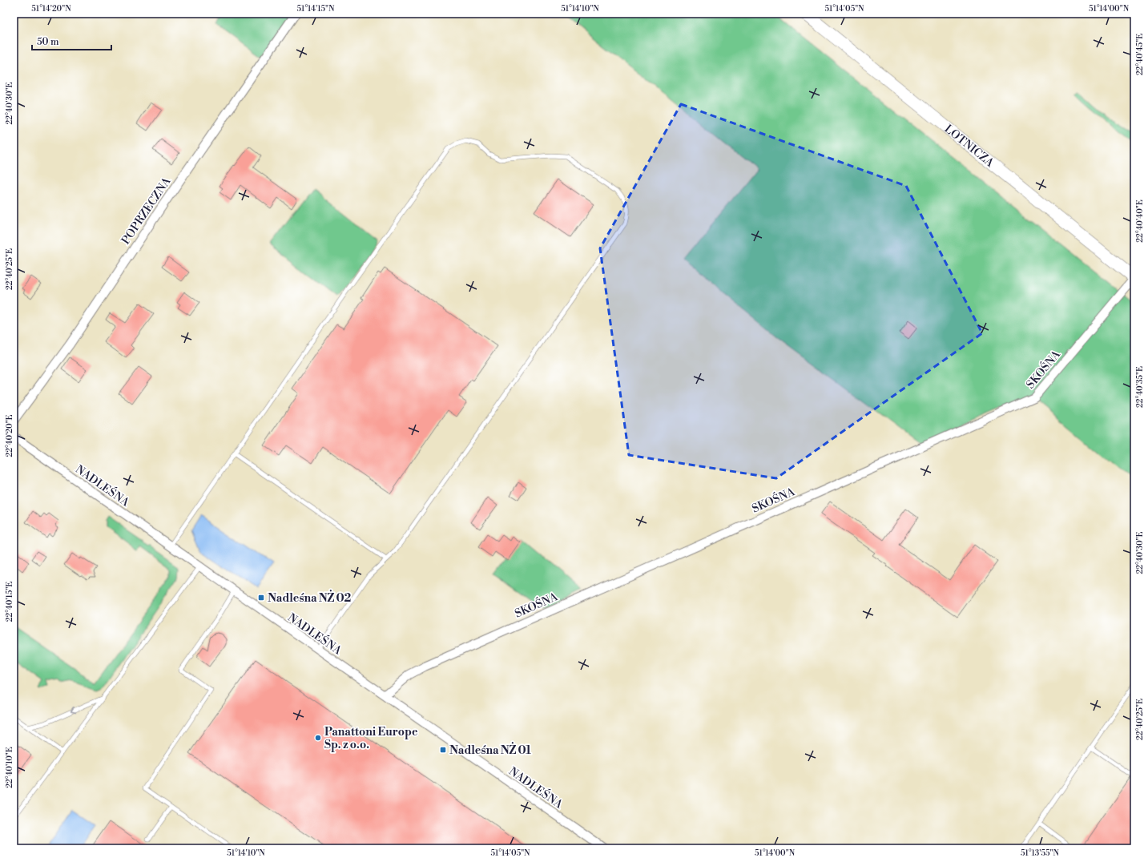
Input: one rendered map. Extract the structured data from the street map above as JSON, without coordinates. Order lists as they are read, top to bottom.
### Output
{
  "streets": {
    "main road": ["LOTNICZA"],
    "street": ["POPRZECZNA", "SKOŚNA", "NADLEŚNA"]
  },
  "crossings": [
    ["LOTNICZA", "SKOŚNA"],
    ["SKOŚNA", "NADLEŚNA"]
  ],
  "places": {
    "transit": ["Nadleśna NŻ 02", "Nadleśna NŻ 01"],
    "other": ["Panattoni Europe Sp. z o.o."]
  },
  "scale_bar": "50 m",
  "coordinates": [
    "51°14'20\"N",
    "51°14'15\"N",
    "51°14'10\"N",
    "51°14'05\"N",
    "51°14'00\"N",
    "22°40'45\"E",
    "22°40'30\"E",
    "22°40'40\"E",
    "22°40'25\"E",
    "22°40'35\"E",
    "22°40'20\"E",
    "22°40'15\"E",
    "22°40'10\"E",
    "51°13'55\"N"
  ]
}
